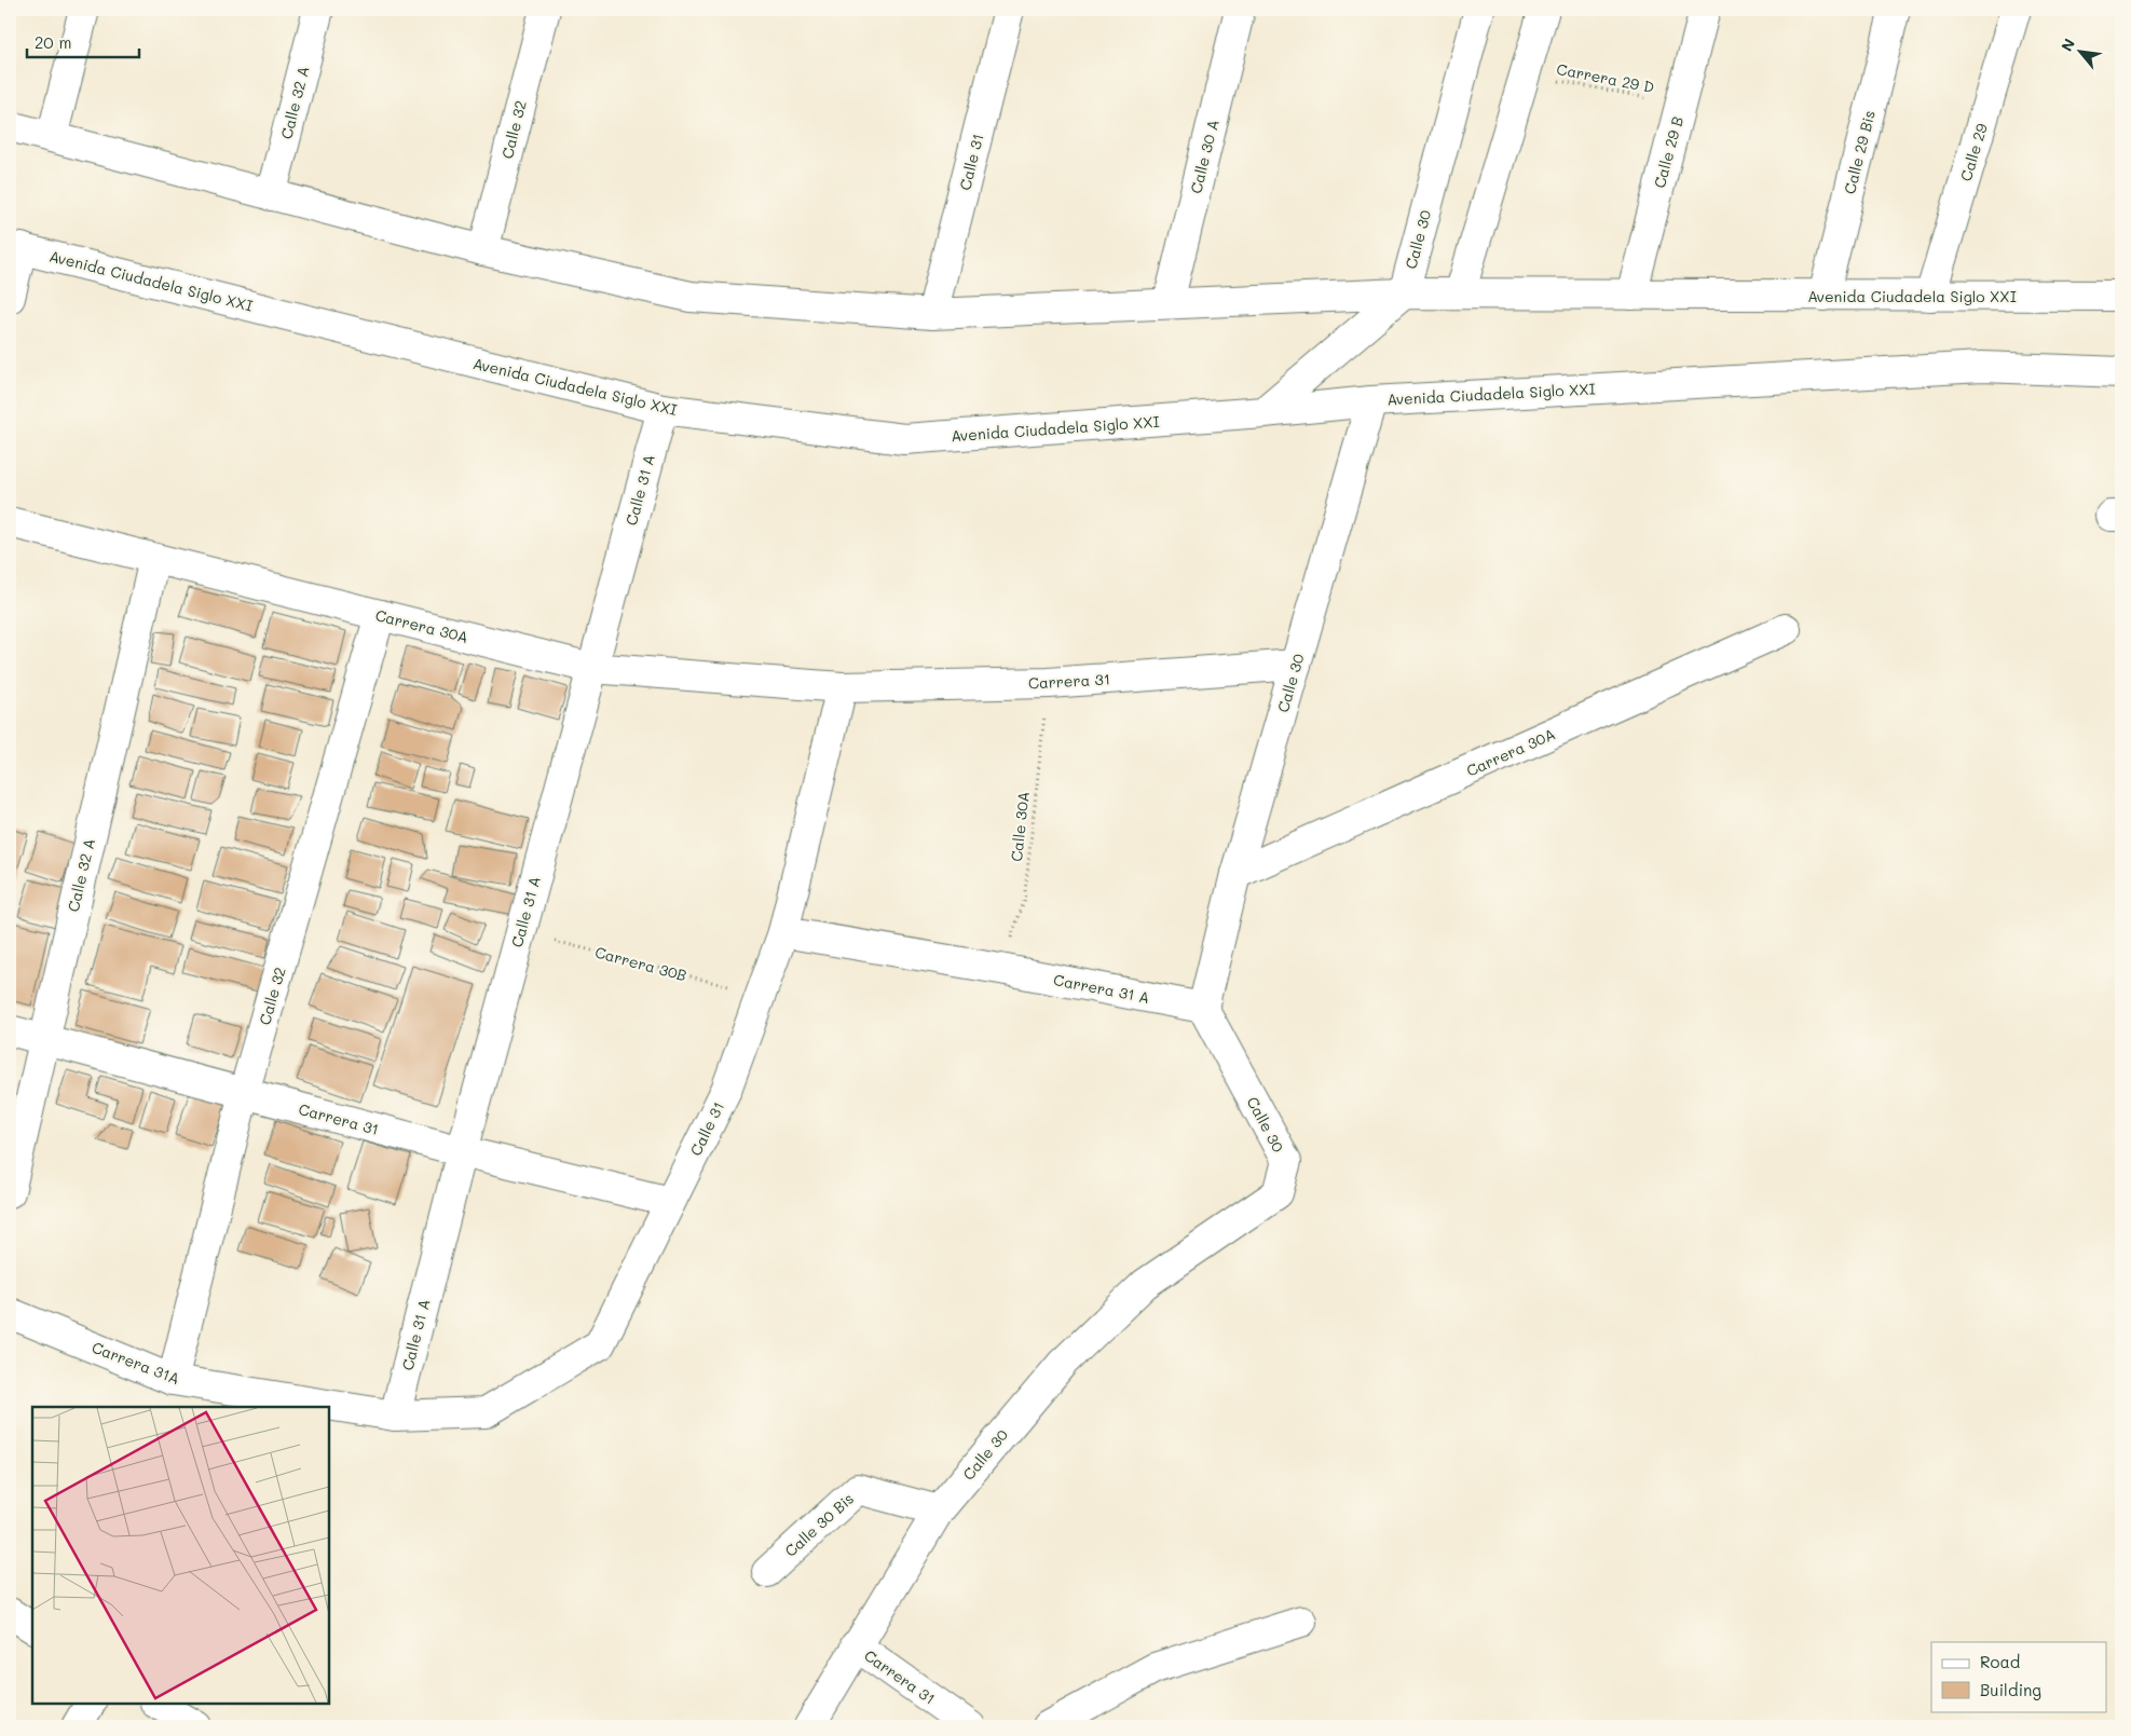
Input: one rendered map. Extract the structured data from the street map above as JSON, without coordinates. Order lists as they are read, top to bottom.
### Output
{
  "streets": {
    "street": [
      "Calle 32 A",
      "Calle 32",
      "Calle 29 B",
      "Calle 29 Bis",
      "Calle 29",
      "Calle 30 A",
      "Calle 31",
      "Calle 30",
      "Avenida Ciudadela Siglo XXI",
      "Calle 31 A",
      "Carrera 30A",
      "Carrera 31",
      "Carrera 31 A",
      "Carrera 31A",
      "Calle 30 Bis"
    ],
    "path": ["Carrera 29 D", "Calle 30A", "Carrera 30B"]
  },
  "crossings": [
    ["Carrera 29 D", "Calle 29 B"],
    ["Calle 32 A", "Avenida Ciudadela Siglo XXI"],
    ["Calle 32 A", "Carrera 30A"],
    ["Calle 32 A", "Carrera 31"],
    ["Calle 32", "Avenida Ciudadela Siglo XXI"],
    ["Calle 32", "Carrera 30A"],
    ["Calle 32", "Carrera 31"],
    ["Calle 32", "Carrera 31A"],
    ["Calle 29 B", "Avenida Ciudadela Siglo XXI"],
    ["Calle 29 Bis", "Avenida Ciudadela Siglo XXI"],
    ["Calle 29", "Avenida Ciudadela Siglo XXI"],
    ["Calle 30 A", "Avenida Ciudadela Siglo XXI"],
    ["Calle 31", "Avenida Ciudadela Siglo XXI"],
    ["Calle 31", "Calle 31 A"],
    ["Calle 31", "Carrera 30A"],
    ["Calle 31", "Carrera 31"],
    ["Calle 31", "Carrera 30B"],
    ["Calle 31", "Carrera 31A"],
    ["Calle 30", "Avenida Ciudadela Siglo XXI"],
    ["Calle 30", "Carrera 30A"],
    ["Calle 30", "Carrera 31"],
    ["Calle 30", "Carrera 31 A"],
    ["Calle 30", "Calle 30 Bis"],
    ["Avenida Ciudadela Siglo XXI", "Calle 31 A"],
    ["Calle 31 A", "Carrera 30A"],
    ["Calle 31 A", "Carrera 31"],
    ["Calle 31 A", "Carrera 30B"],
    ["Calle 31 A", "Carrera 31A"],
    ["Carrera 30A", "Carrera 31"],
    ["Carrera 31", "Calle 30A"],
    ["Calle 30A", "Carrera 31 A"]
  ],
  "legend": ["Road", "Building"],
  "scale_bar": "20 m",
  "north": "top left"
}
